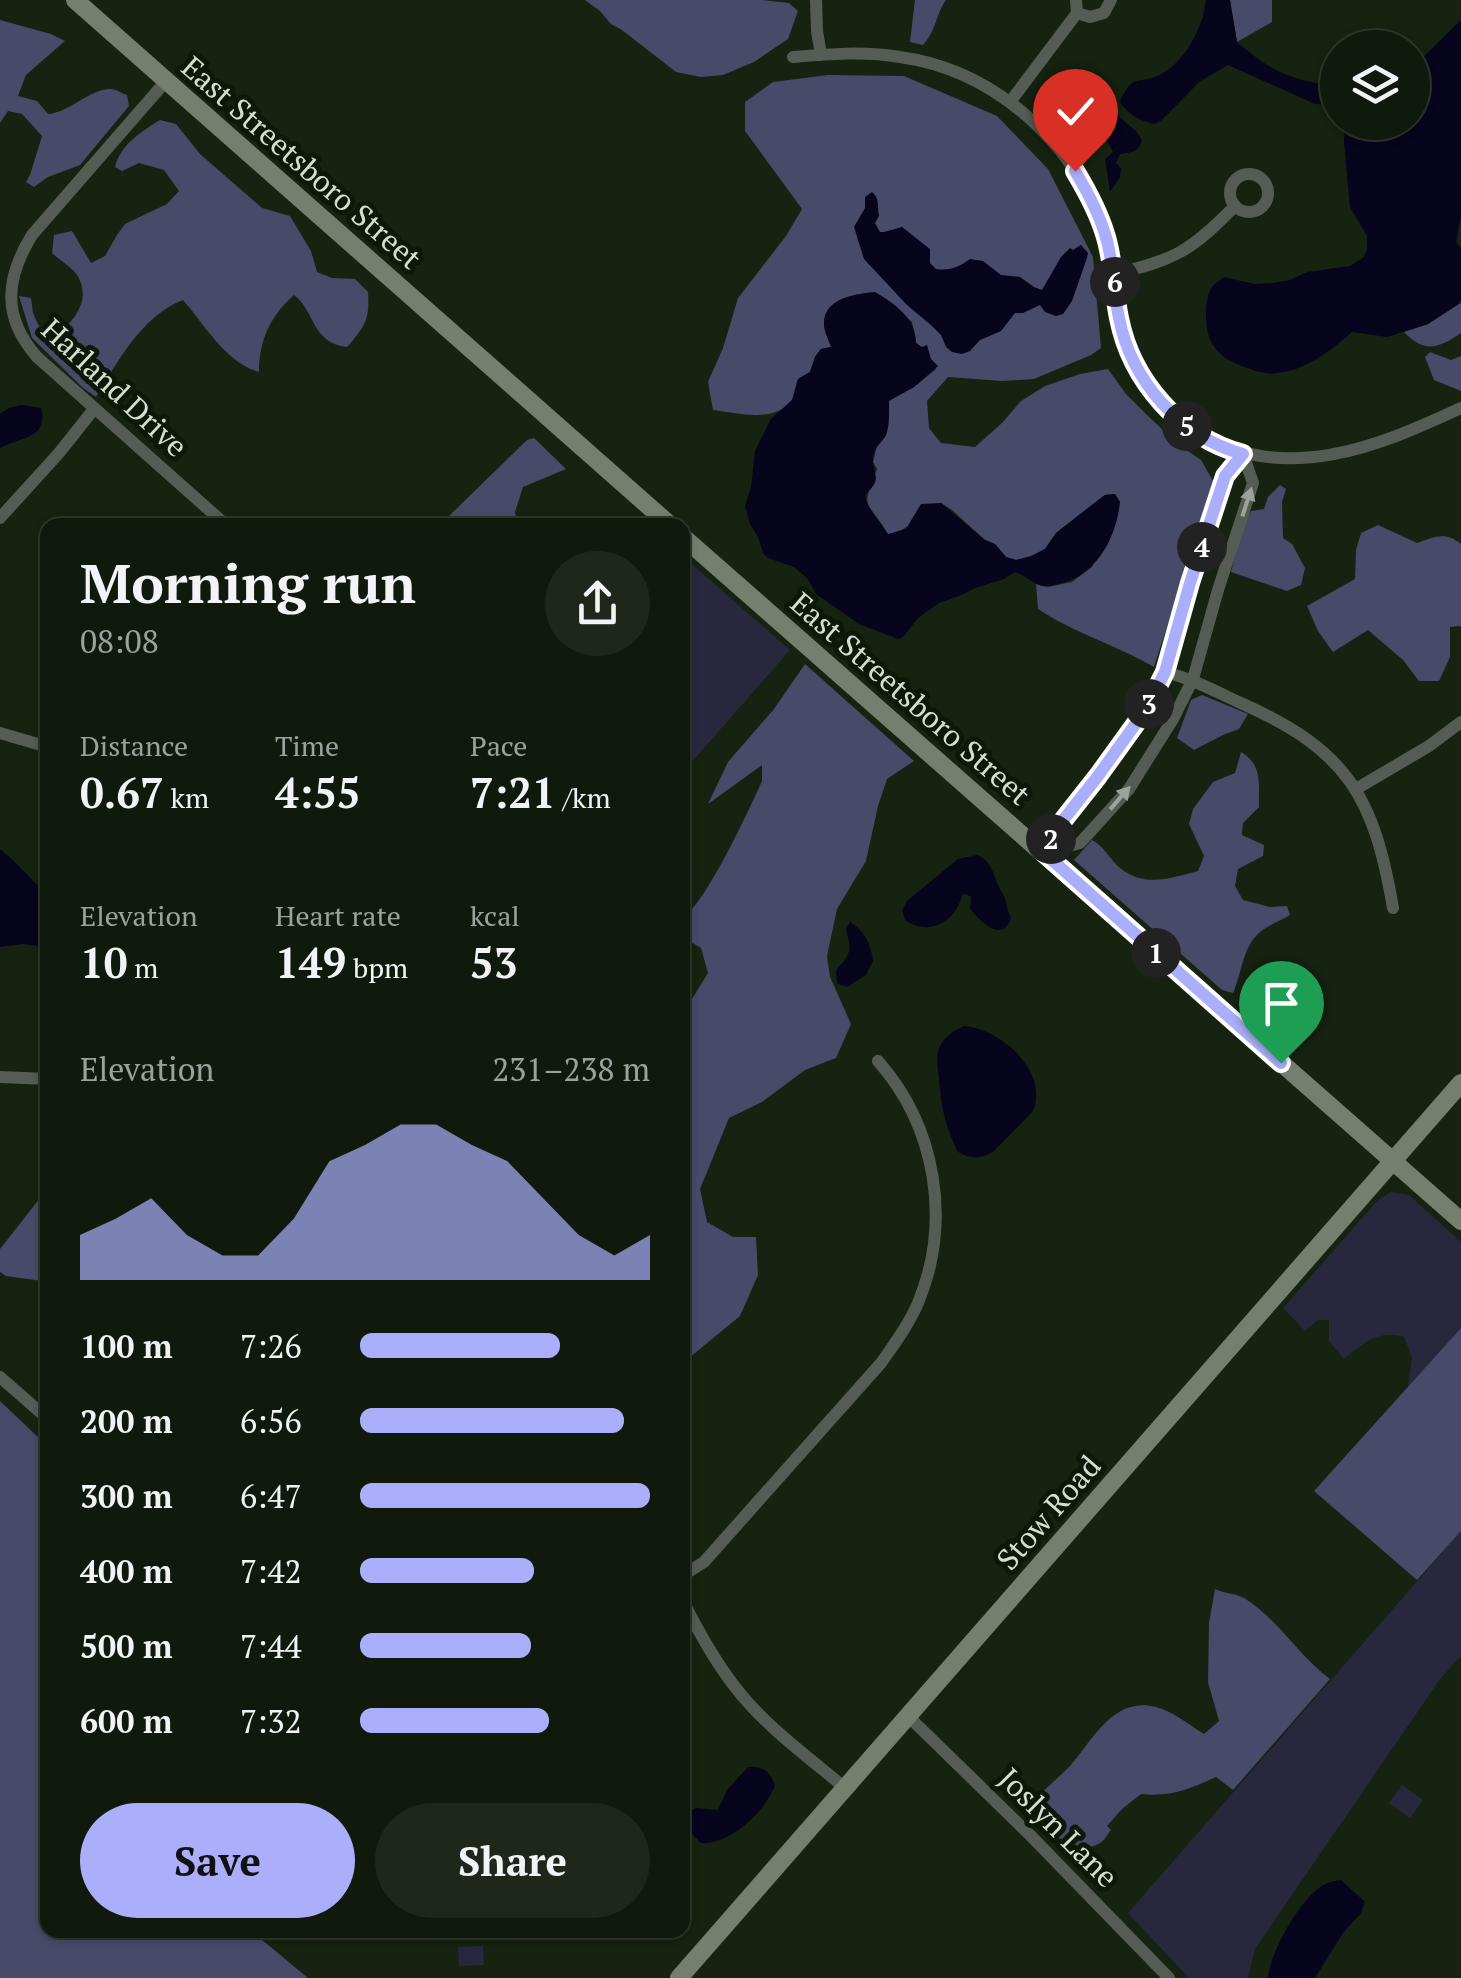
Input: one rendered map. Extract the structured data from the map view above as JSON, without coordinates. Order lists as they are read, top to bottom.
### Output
{
  "streets": {
    "main road": ["East Streetsboro Street", "Stow Road"],
    "street": ["Harland Drive", "Joslyn Lane"]
  },
  "crossings": [
    ["East Streetsboro Street", "Harland Drive"],
    ["East Streetsboro Street", "Stow Road"],
    ["Stow Road", "Joslyn Lane"]
  ],
  "page": {
    "pins": [
      "6",
      "5",
      "4",
      "3",
      "2",
      "1"
    ],
    "heading": ["Morning run", "08:08"],
    "stats": [
      ["Distance", "0.67 km"],
      ["Time", "4:55"],
      ["Pace", "7:21 /km"],
      ["Elevation", "10 m"],
      ["Heart rate", "149 bpm"],
      ["kcal", "53"]
    ],
    "chart": ["Elevation", "231–238 m"],
    "list": [
      {
        "name": "100 m",
        "note": "7:26"
      },
      {
        "name": "200 m",
        "note": "6:56"
      },
      {
        "name": "300 m",
        "note": "6:47"
      },
      {
        "name": "400 m",
        "note": "7:42"
      },
      {
        "name": "500 m",
        "note": "7:44"
      },
      {
        "name": "600 m",
        "note": "7:32"
      }
    ],
    "buttons": ["Save", "Share"]
  }
}
